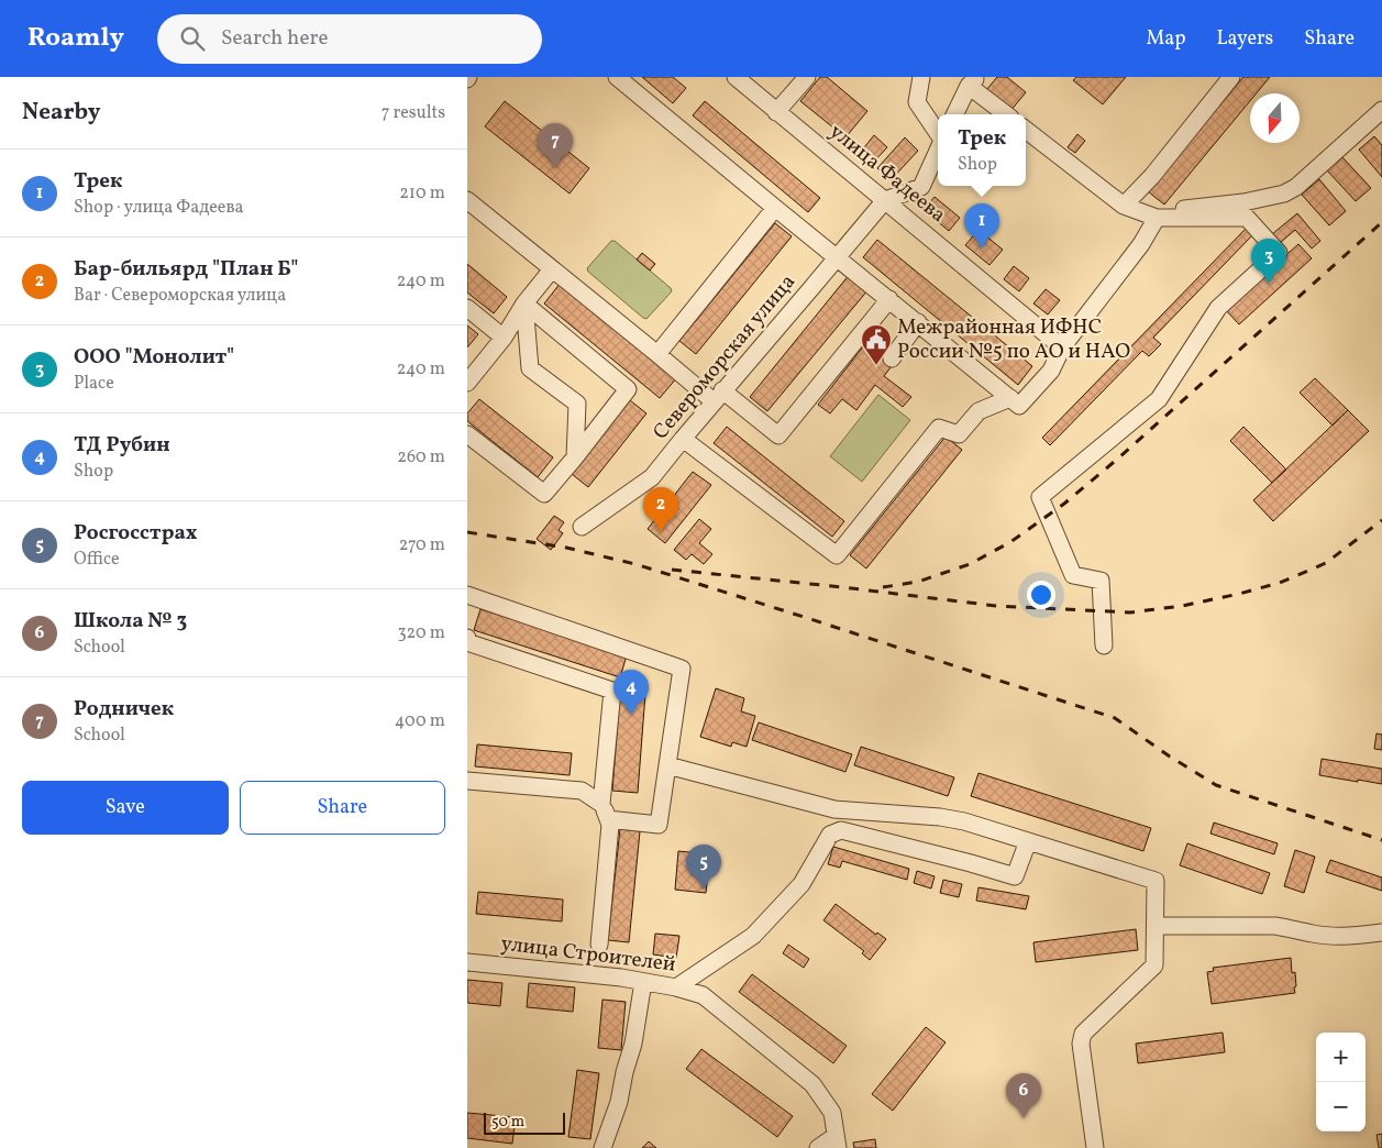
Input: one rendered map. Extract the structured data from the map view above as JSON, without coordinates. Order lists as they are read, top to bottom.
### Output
{
  "streets": {
    "street": ["улица Фадеева", "Североморская улица", "улица Строителей"]
  },
  "crossings": [
    ["улица Фадеева", "Североморская улица"]
  ],
  "places": {
    "public building": ["Межрайонная ИФНС России №5 по АО и НАО"]
  },
  "scale_bar": "50 m",
  "north": "bottom",
  "page": {
    "header": "Roamly",
    "search": "Search here",
    "nav": ["Map", "Layers", "Share"],
    "heading": ["Nearby", "7 results"],
    "popup": ["Трек", "Shop"],
    "pins": [
      "7",
      "1",
      "3",
      "2",
      "4",
      "5",
      "6"
    ],
    "list": [
      {
        "mark": "1",
        "name": "Трек",
        "note": "Shop · улица Фадеева",
        "value": "210 m"
      },
      {
        "mark": "2",
        "name": "Бар-бильярд \"План Б\"",
        "note": "Bar · Североморская улица",
        "value": "240 m"
      },
      {
        "mark": "3",
        "name": "ООО \"Монолит\"",
        "note": "Place",
        "value": "240 m"
      },
      {
        "mark": "4",
        "name": "ТД Рубин",
        "note": "Shop",
        "value": "260 m"
      },
      {
        "mark": "5",
        "name": "Росгосстрах",
        "note": "Office",
        "value": "270 m"
      },
      {
        "mark": "6",
        "name": "Школа № 3",
        "note": "School",
        "value": "320 m"
      },
      {
        "mark": "7",
        "name": "Родничек",
        "note": "School",
        "value": "400 m"
      }
    ],
    "buttons": ["Save", "Share"],
    "map_buttons": ["+", "−"],
    "scale": "50 m"
  }
}
